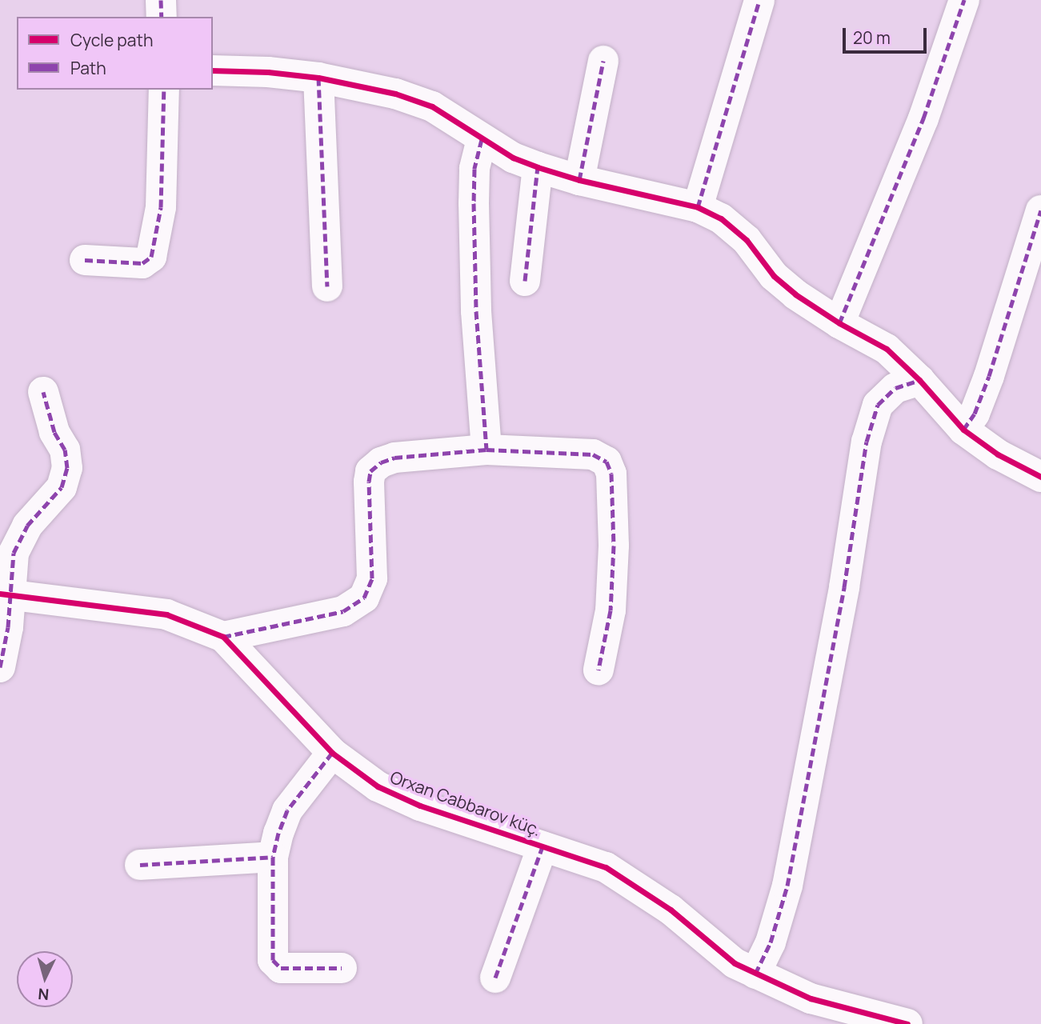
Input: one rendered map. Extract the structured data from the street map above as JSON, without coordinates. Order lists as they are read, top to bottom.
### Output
{
  "streets": {
    "street": ["Orxan Cabbarov küç."]
  },
  "legend": ["Cycle path", "Path"],
  "scale_bar": "20 m",
  "north": "bottom"
}
